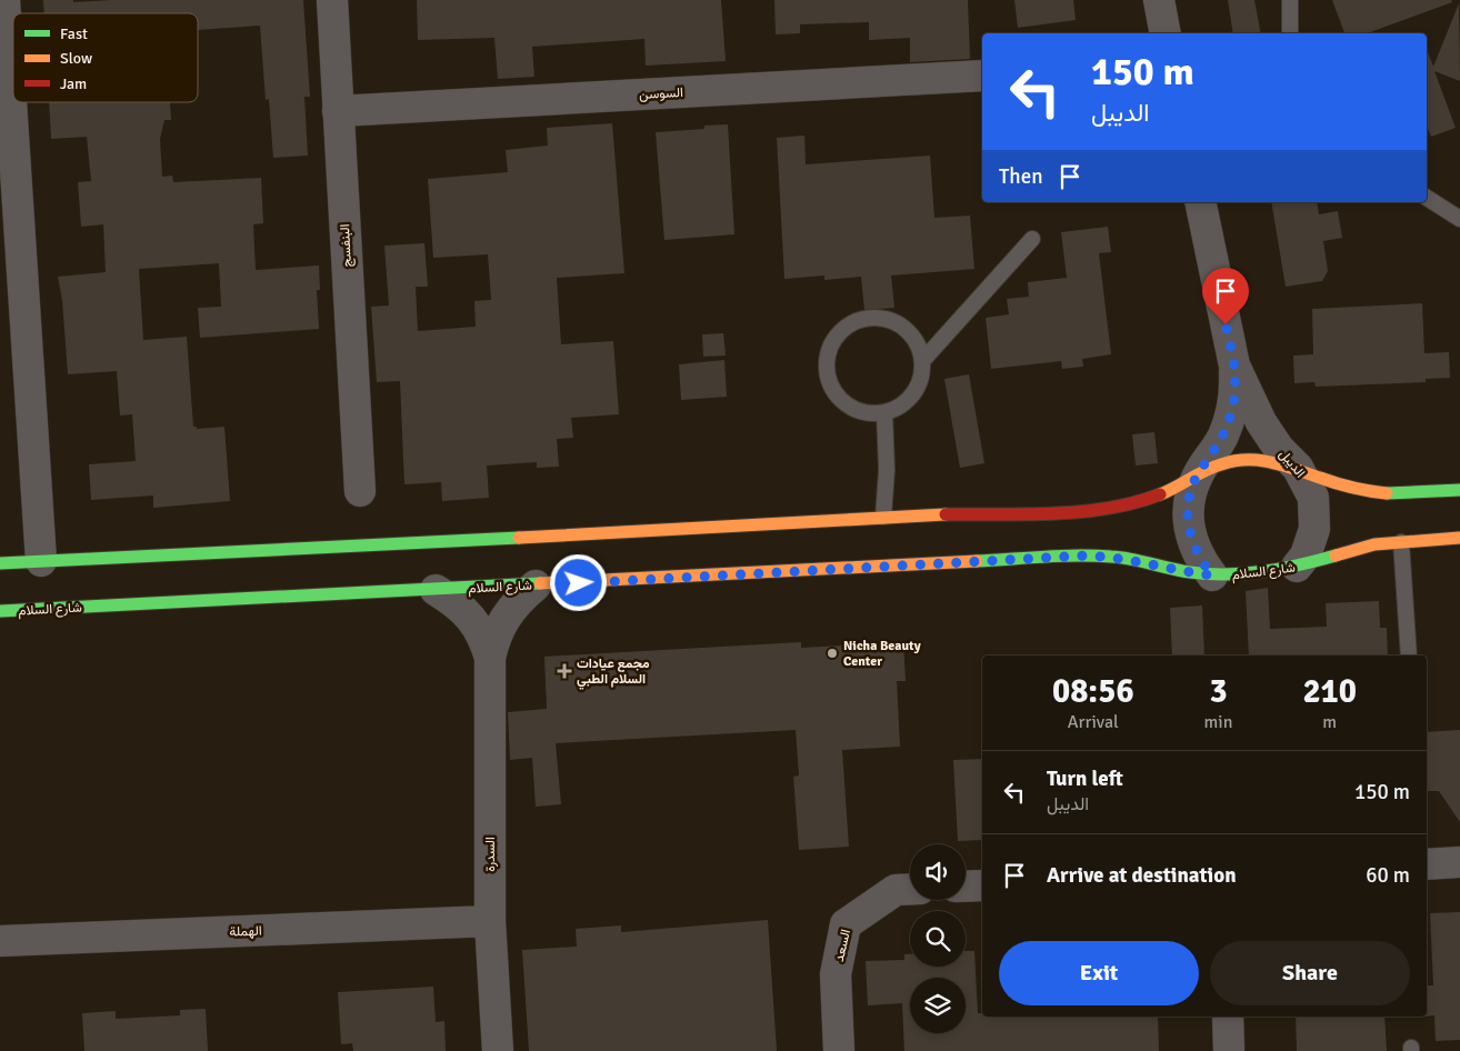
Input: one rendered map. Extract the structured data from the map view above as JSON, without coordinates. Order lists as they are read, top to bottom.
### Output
{
  "streets": {
    "main road": ["شارع السلام"],
    "street": [
      "السوسن",
      "البنفسج",
      "الديبل",
      "السدرة",
      "الهملة",
      "السعد"
    ]
  },
  "crossings": [
    ["السوسن", "البنفسج"],
    ["الديبل", "شارع السلام"],
    ["شارع السلام", "السدرة"],
    ["السدرة", "الهملة"]
  ],
  "places": {
    "other": ["Nicha Beauty Center"],
    "health": ["مجمع عيادات السلام الطبي"]
  },
  "legend": ["Fast", "Slow", "Jam"],
  "page": {
    "turn": ["150 m", "الديبل"],
    "then": "Then",
    "eta": [
      "08:56",
      "Arrival",
      "3",
      "min",
      "210",
      "m"
    ],
    "list": [
      {
        "name": "Turn left",
        "note": "الديبل",
        "value": "150 m"
      },
      {
        "name": "Arrive at destination",
        "value": "60 m"
      }
    ],
    "buttons": ["Exit", "Share"]
  }
}
